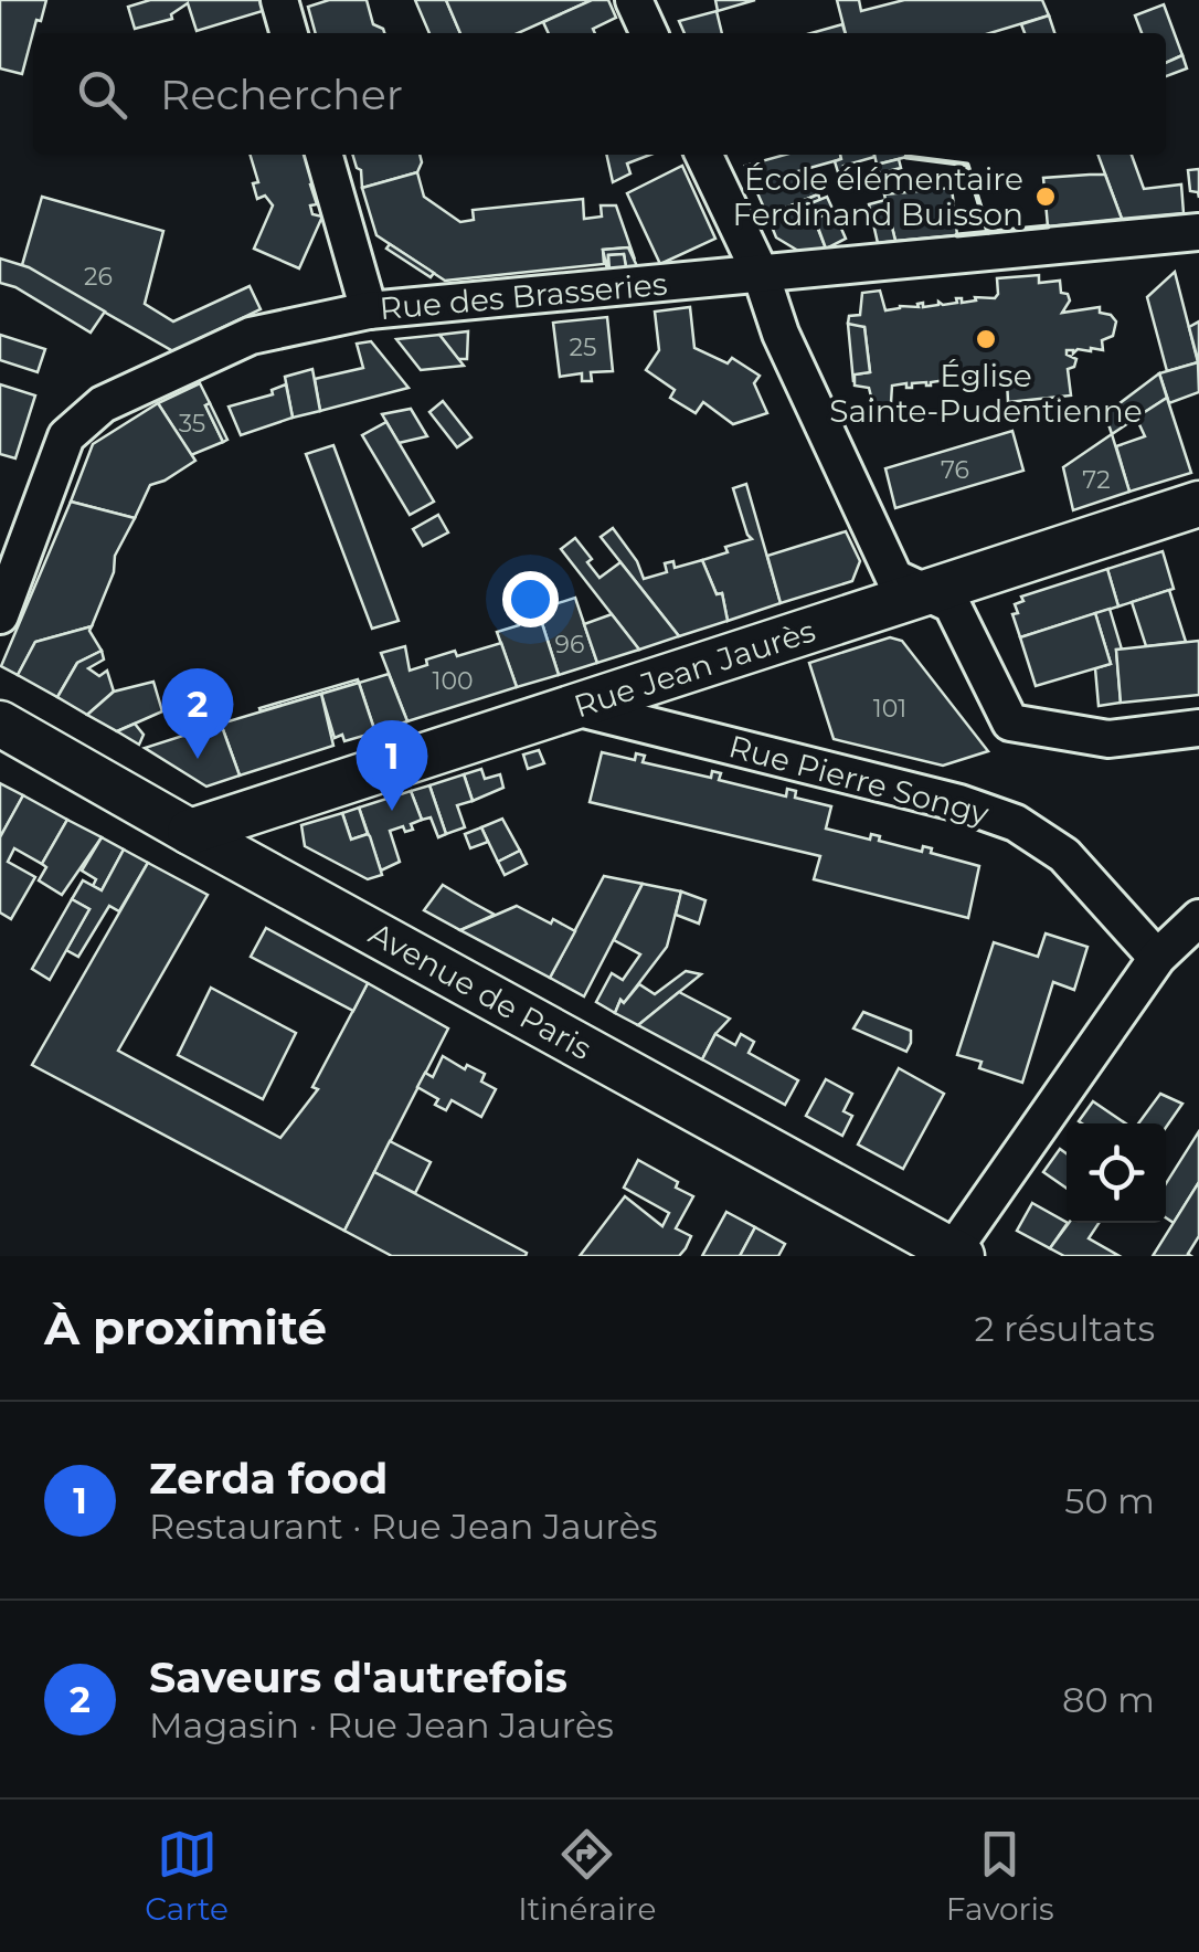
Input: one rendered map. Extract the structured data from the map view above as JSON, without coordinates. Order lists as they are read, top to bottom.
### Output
{
  "streets": {
    "main road": ["Rue Jean Jaurès", "Avenue de Paris"],
    "street": ["Rue des Brasseries", "Rue Pierre Songy"]
  },
  "crossings": [
    ["Rue Jean Jaurès", "Rue Pierre Songy"],
    ["Rue Jean Jaurès", "Avenue de Paris"]
  ],
  "places": ["École élémentaire Ferdinand Buisson", "Église Sainte-Pudentienne"],
  "house_numbers": [
    "26",
    "25",
    "35",
    "76",
    "72",
    "96",
    "100",
    "101"
  ],
  "page": {
    "search": "Rechercher",
    "pins": ["2", "1"],
    "heading": ["À proximité", "2 résultats"],
    "list": [
      {
        "mark": "1",
        "name": "Zerda food",
        "note": "Restaurant · Rue Jean Jaurès",
        "value": "50 m"
      },
      {
        "mark": "2",
        "name": "Saveurs d'autrefois",
        "note": "Magasin · Rue Jean Jaurès",
        "value": "80 m"
      }
    ],
    "nav": ["Carte", "Itinéraire", "Favoris"]
  }
}
